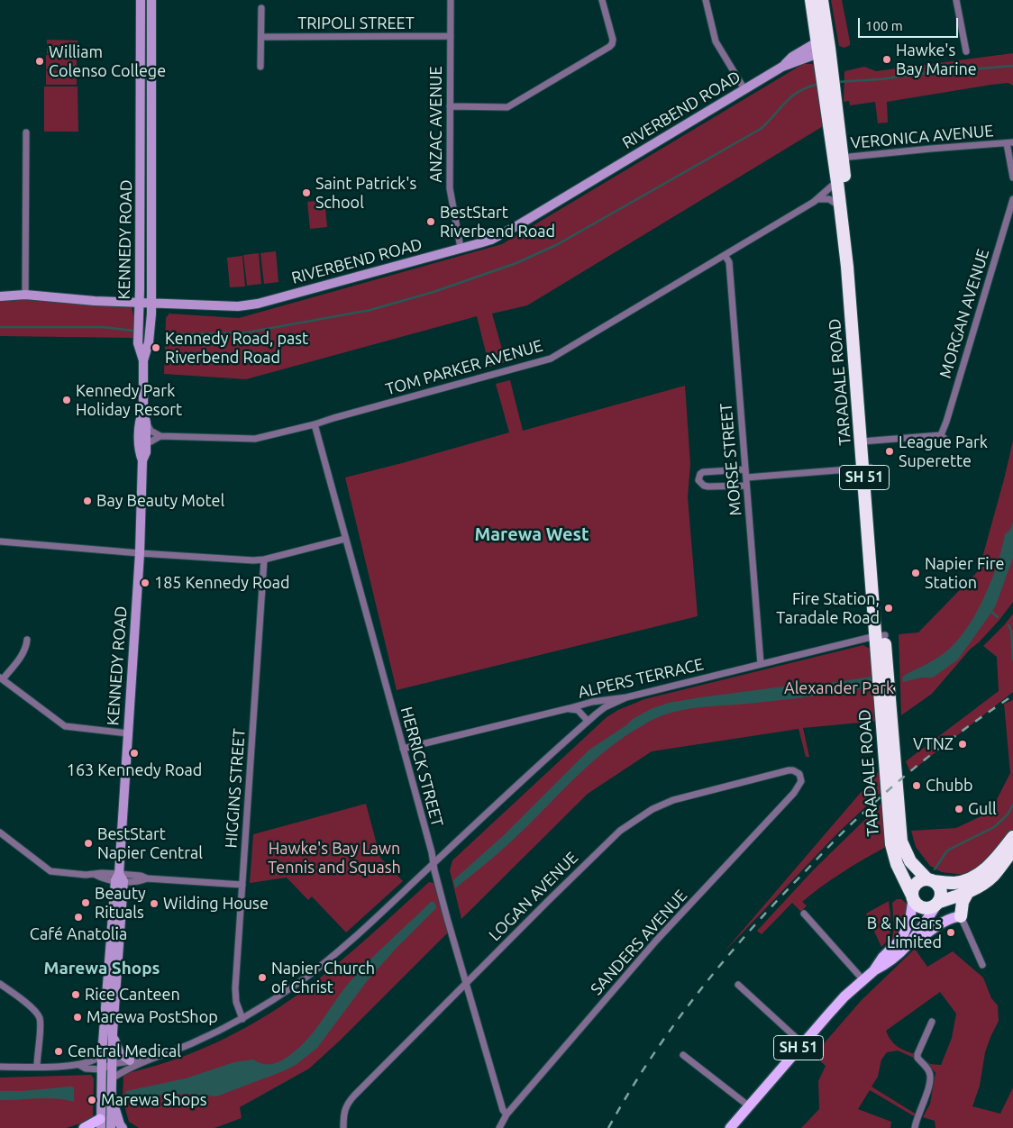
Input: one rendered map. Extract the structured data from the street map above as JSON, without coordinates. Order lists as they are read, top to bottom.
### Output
{
  "streets": {
    "highway": ["TARADALE ROAD", "SH 51"],
    "main road": ["RIVERBEND ROAD", "KENNEDY ROAD"],
    "street": [
      "TRIPOLI STREET",
      "ANZAC AVENUE",
      "VERONICA AVENUE",
      "MORGAN AVENUE",
      "TOM PARKER AVENUE",
      "MORSE STREET",
      "ALPERS TERRACE",
      "HERRICK STREET",
      "HIGGINS STREET",
      "LOGAN AVENUE",
      "SANDERS AVENUE"
    ]
  },
  "crossings": [
    ["TRIPOLI STREET", "ANZAC AVENUE"],
    ["RIVERBEND ROAD", "ANZAC AVENUE"],
    ["RIVERBEND ROAD", "KENNEDY ROAD"],
    ["RIVERBEND ROAD", "TARADALE ROAD"],
    ["VERONICA AVENUE", "TARADALE ROAD"],
    ["TOM PARKER AVENUE", "TARADALE ROAD"],
    ["TOM PARKER AVENUE", "MORSE STREET"],
    ["TOM PARKER AVENUE", "HERRICK STREET"],
    ["TARADALE ROAD", "SH 51"],
    ["TARADALE ROAD", "ALPERS TERRACE"],
    ["MORSE STREET", "ALPERS TERRACE"],
    ["ALPERS TERRACE", "HERRICK STREET"],
    ["HERRICK STREET", "LOGAN AVENUE"],
    ["HERRICK STREET", "SANDERS AVENUE"],
    ["LOGAN AVENUE", "SANDERS AVENUE"]
  ],
  "districts": ["Marewa West", "Marewa Shops"],
  "parks": ["Alexander Park", "Hawke's Bay Lawn Tennis and Squash"],
  "places": [
    "Hawke's Bay Marine",
    "William Colenso College",
    "Saint Patrick's School",
    "BestStart Riverbend Road",
    "Kennedy Road, past Riverbend Road",
    "Kennedy Park Holiday Resort",
    "League Park Superette",
    "Bay Beauty Motel",
    "Napier Fire Station",
    "185 Kennedy Road",
    "Fire Station, Taradale Road",
    "VTNZ",
    "163 Kennedy Road",
    "Chubb",
    "Gull",
    "BestStart Napier Central",
    "Beauty Rituals",
    "Wilding House",
    "Café Anatolia",
    "B & N Cars Limited",
    "Napier Church of Christ",
    "Rice Canteen",
    "Marewa PostShop",
    "Central Medical",
    "Marewa Shops"
  ],
  "scale_bar": "100 m"
}
